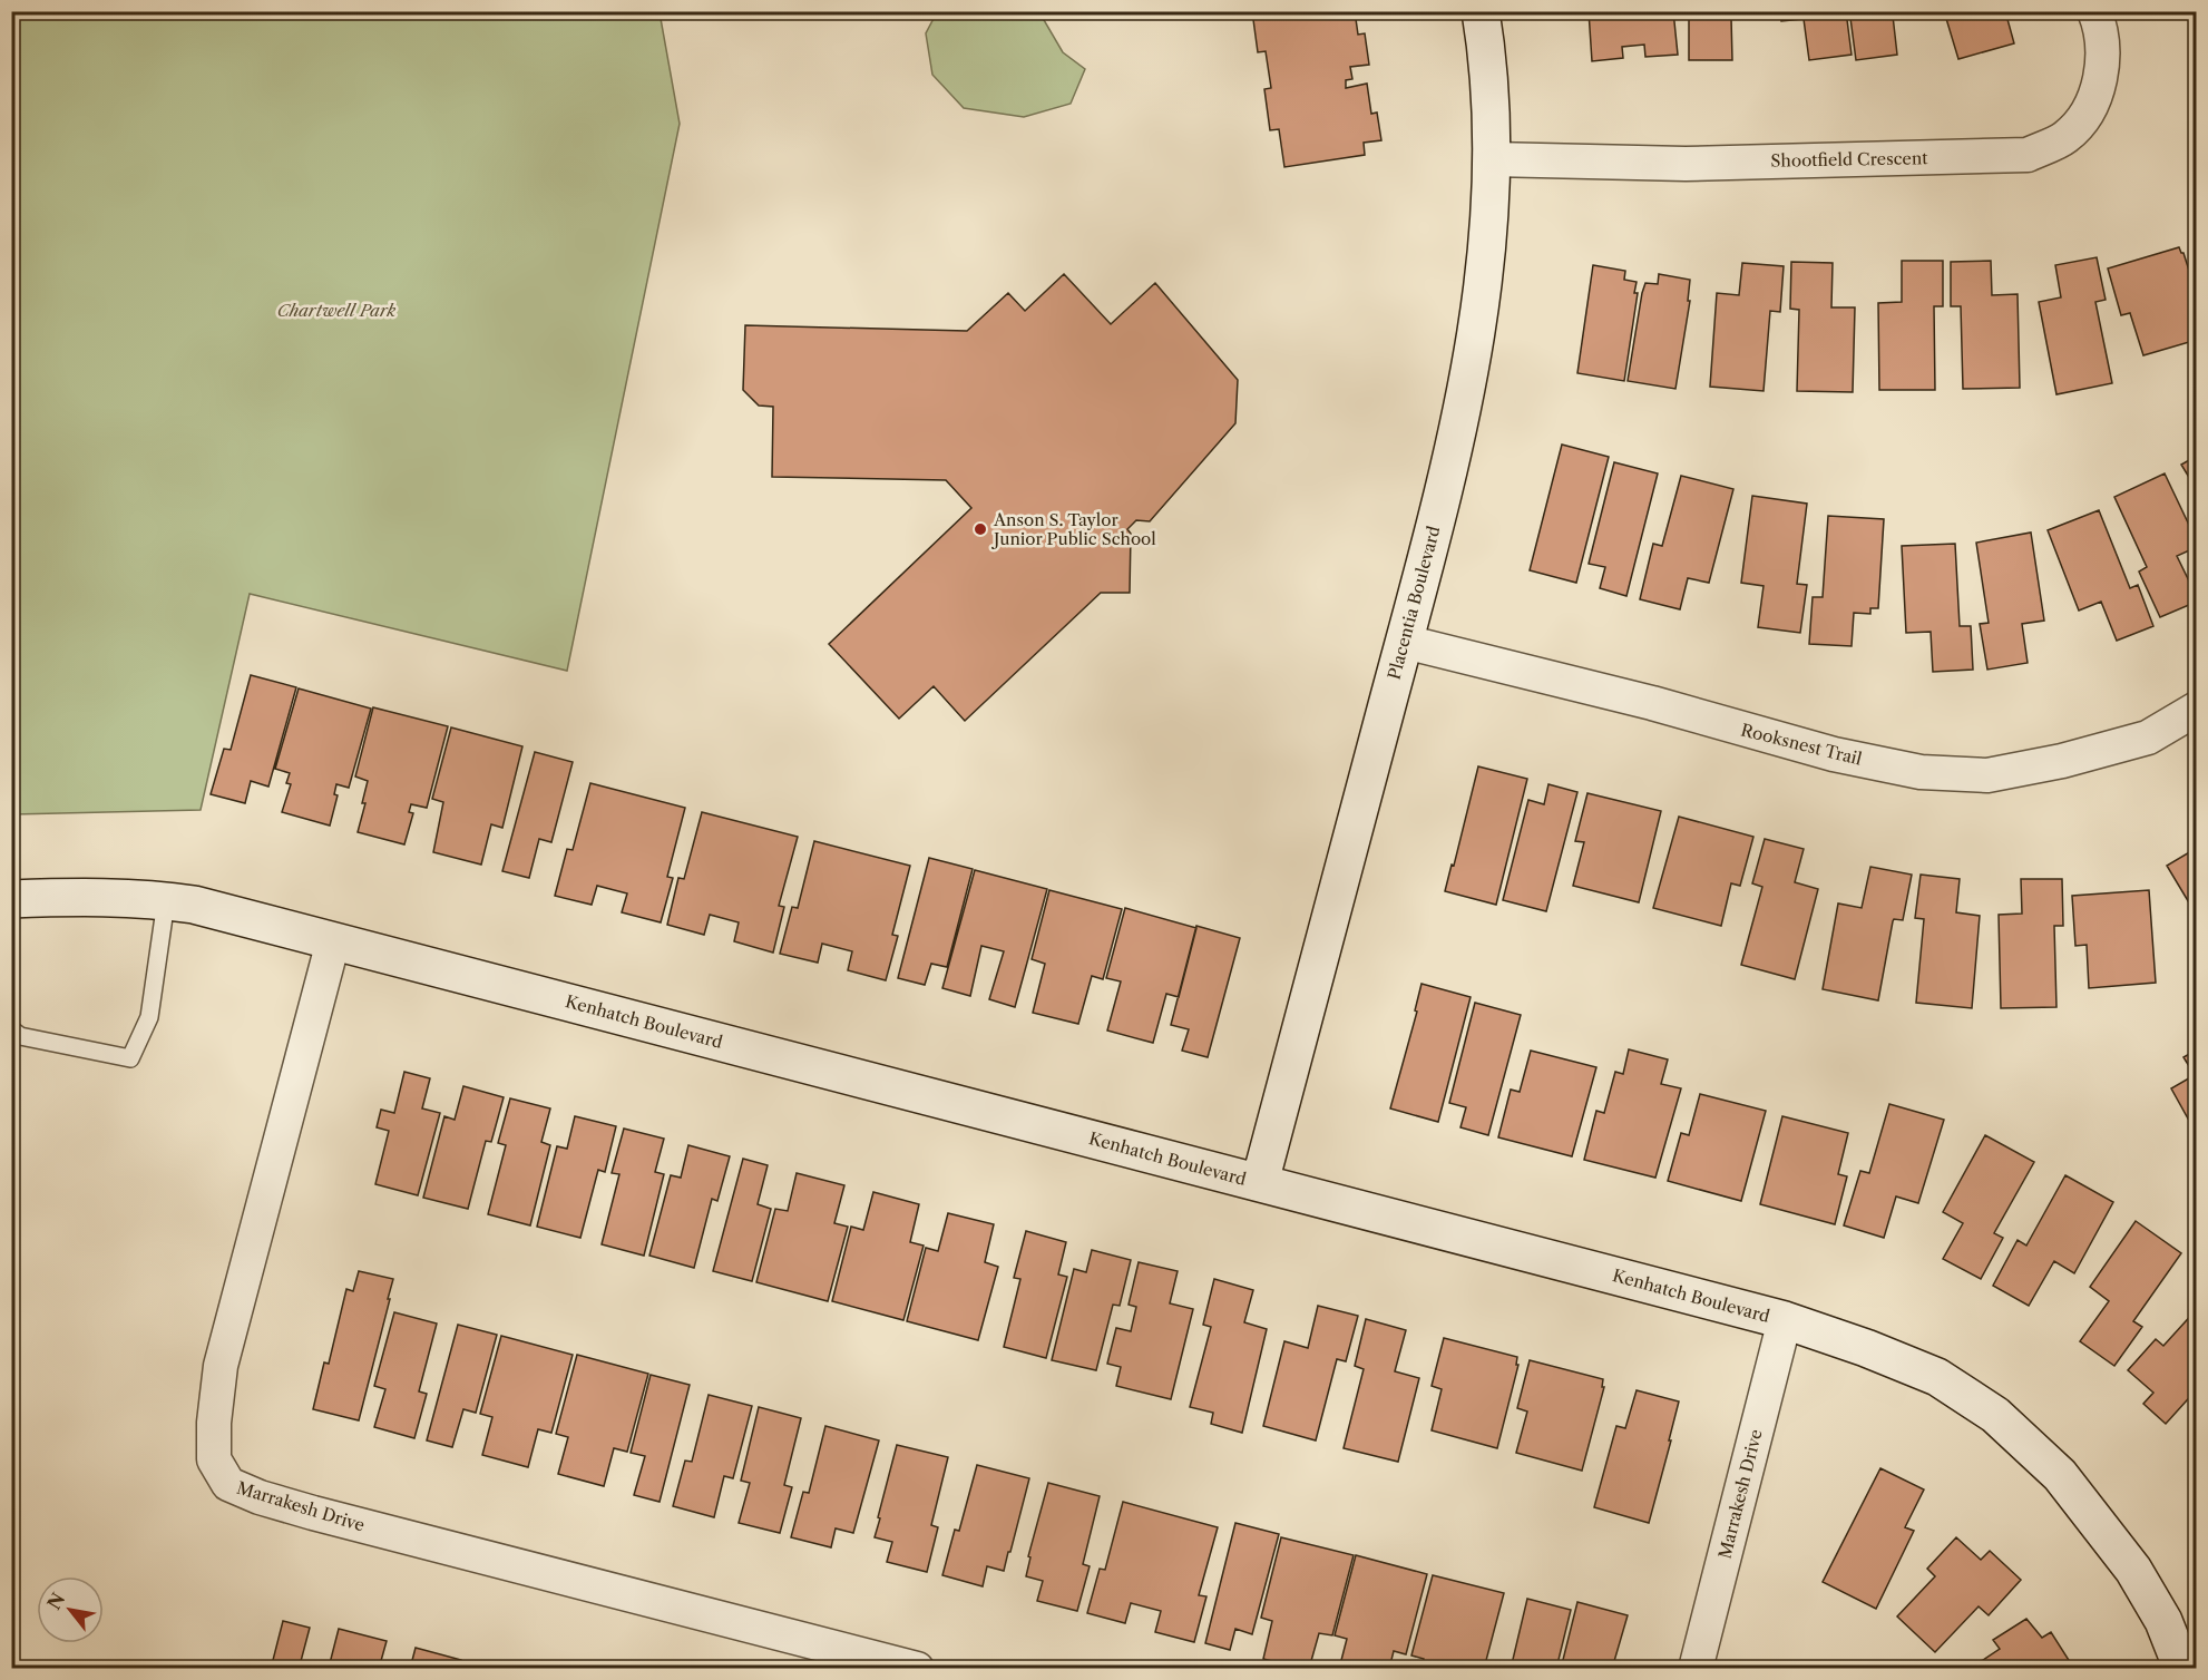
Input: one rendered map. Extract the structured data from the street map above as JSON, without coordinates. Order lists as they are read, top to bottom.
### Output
{
  "streets": {
    "street": [
      "Shootfield Crescent",
      "Placentia Boulevard",
      "Rooksnest Trail",
      "Kenhatch Boulevard",
      "Marrakesh Drive"
    ]
  },
  "crossings": [
    ["Shootfield Crescent", "Placentia Boulevard"],
    ["Placentia Boulevard", "Rooksnest Trail"],
    ["Placentia Boulevard", "Kenhatch Boulevard"],
    ["Kenhatch Boulevard", "Marrakesh Drive"]
  ],
  "parks": ["Chartwell Park"],
  "places": ["Anson S. Taylor Junior Public School"],
  "north": "top left"
}
